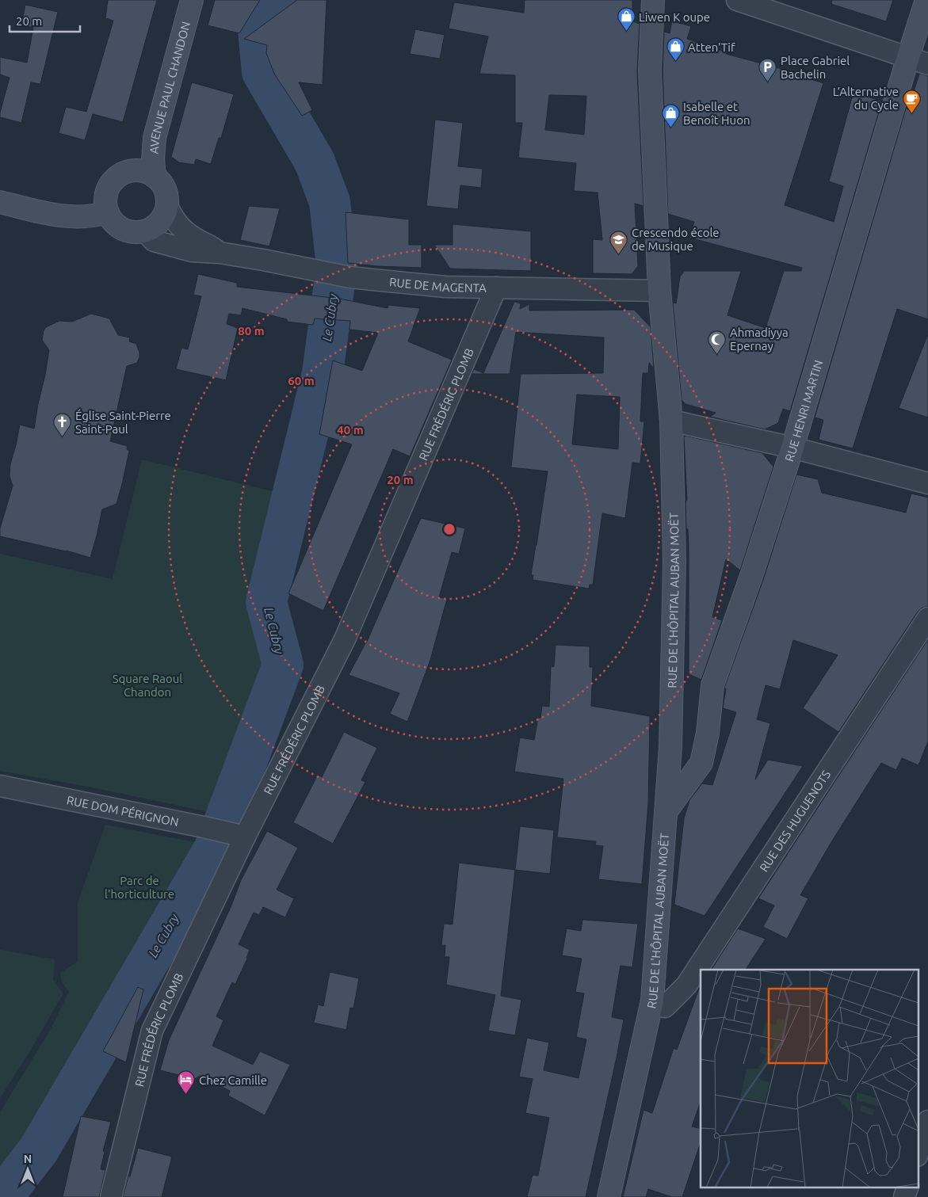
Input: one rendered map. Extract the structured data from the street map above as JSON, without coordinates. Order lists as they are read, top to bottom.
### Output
{
  "streets": {
    "main road": ["AVENUE PAUL CHANDON", "RUE HENRI MARTIN", "RUE DE L'HÔPITAL AUBAN MOËT"],
    "street": [
      "RUE DE MAGENTA",
      "RUE FRÉDÉRIC PLOMB",
      "RUE DOM PÉRIGNON",
      "RUE DES HUGUENOTS"
    ]
  },
  "crossings": [
    ["AVENUE PAUL CHANDON", "RUE DE MAGENTA"],
    ["RUE DE MAGENTA", "RUE FRÉDÉRIC PLOMB"],
    ["RUE DE MAGENTA", "RUE DE L'HÔPITAL AUBAN MOËT"],
    ["RUE FRÉDÉRIC PLOMB", "RUE DOM PÉRIGNON"],
    ["RUE HENRI MARTIN", "RUE DE L'HÔPITAL AUBAN MOËT"],
    ["RUE DE L'HÔPITAL AUBAN MOËT", "RUE DES HUGUENOTS"]
  ],
  "water": ["Le Cubry"],
  "parks": ["Square Raoul Chandon", "Parc de l'horticulture"],
  "places": {
    "shop": ["Liwen K oupe", "Atten'Tif", "Isabelle et Benoît Huon"],
    "parking": ["Place Gabriel Bachelin"],
    "cafe": ["L’Alternative du Cycle"],
    "school or university": ["Crescendo école de Musique"],
    "mosque": ["Ahmadiyya Epernay"],
    "church": ["Église Saint-Pierre Saint-Paul"],
    "hotel": ["Chez Camille"]
  },
  "scale_bar": "20 m",
  "north": "top",
  "rings": [
    "80 m",
    "60 m",
    "40 m",
    "20 m"
  ]
}
